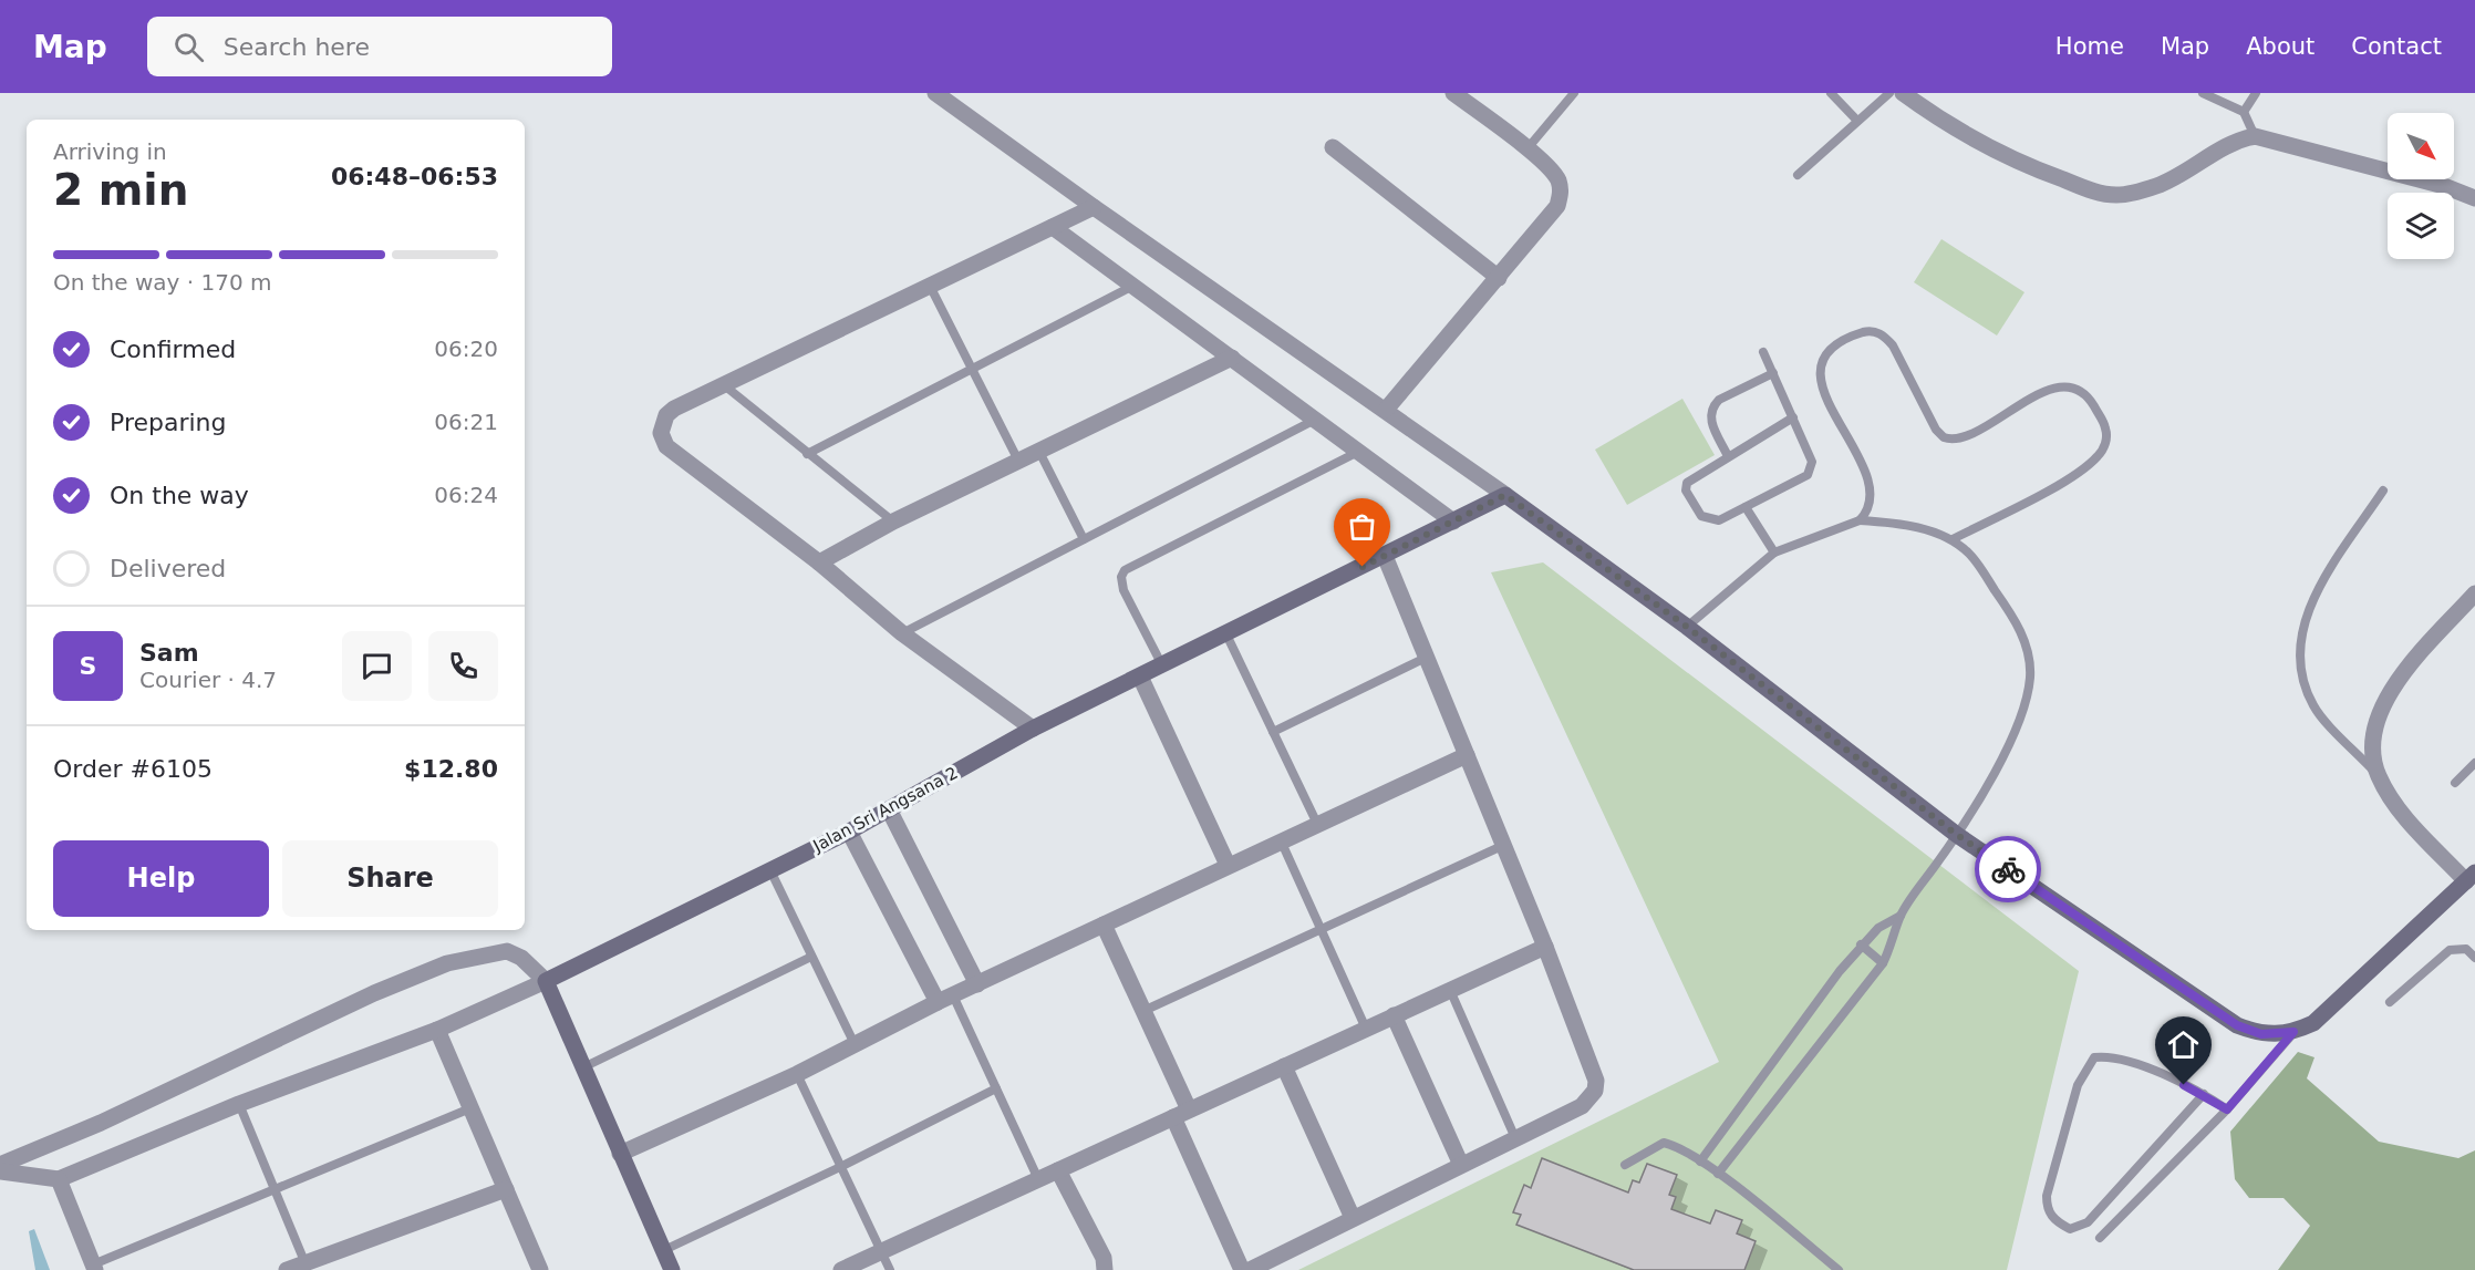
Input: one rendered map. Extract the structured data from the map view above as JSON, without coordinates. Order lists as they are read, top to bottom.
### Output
{
  "streets": {
    "street": ["Jalan Sri Angsana 2"]
  },
  "north": "bottom right",
  "page": {
    "header": "Map",
    "search": "Search here",
    "nav": [
      "Home",
      "Map",
      "About",
      "Contact"
    ],
    "heading": ["2 min", "Arriving in", "06:48–06:53"],
    "panel": [
      "Sam",
      "Courier · 4.7",
      "Order #6105",
      "$12.80"
    ],
    "bar": "On the way · 170 m",
    "list": [
      ["Confirmed", "06:20"],
      ["Preparing", "06:21"],
      ["On the way", "06:24"],
      "Delivered"
    ],
    "round": "S",
    "buttons": ["Help", "Share"]
  }
}
